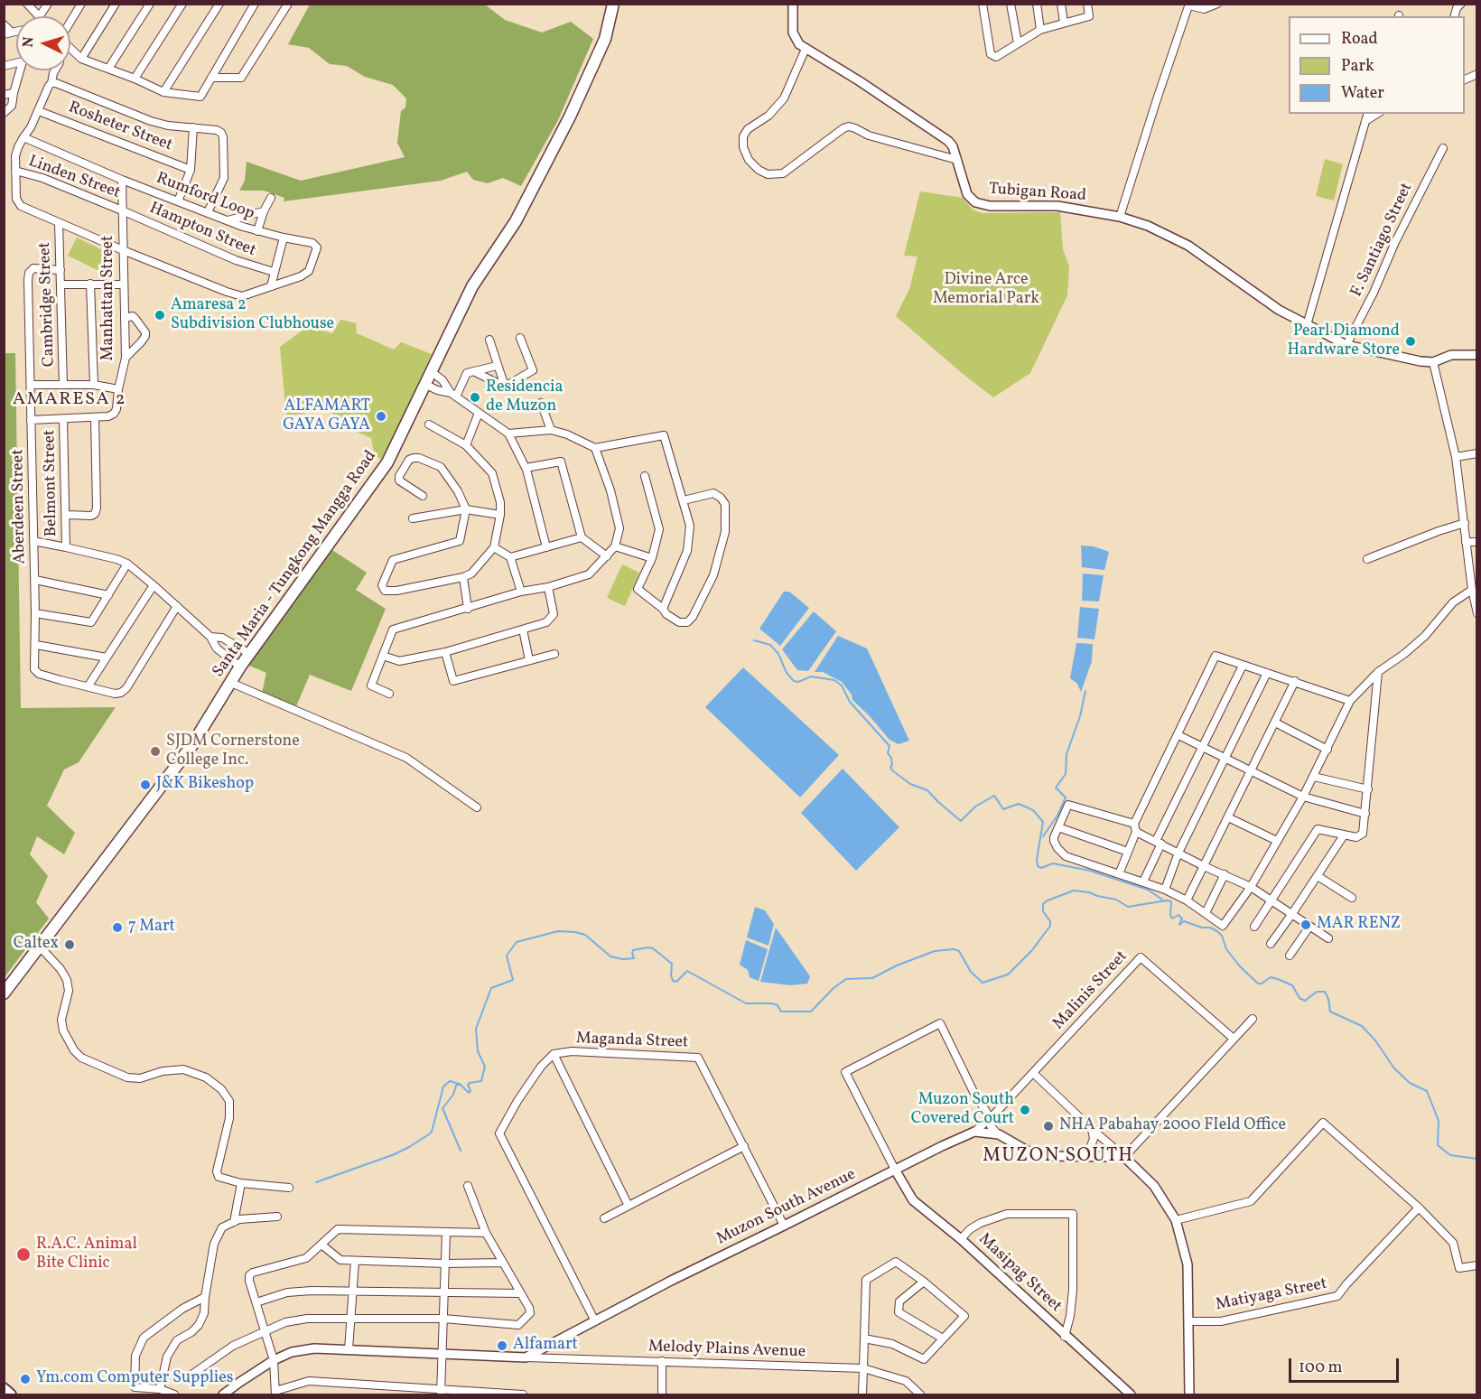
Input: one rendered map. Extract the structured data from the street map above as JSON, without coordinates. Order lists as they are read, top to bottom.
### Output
{
  "streets": {
    "main road": ["Santa Maria - Tungkong Mangga Road"],
    "street": [
      "Rosheter Street",
      "Linden Street",
      "Tubigan Road",
      "Rumford Loop",
      "Hampton Street",
      "F. Santiago Street",
      "Manhattan Street",
      "Cambridge Street",
      "Belmont Street",
      "Aberdeen Street",
      "Malinis Street",
      "Maganda Street",
      "Muzon South Avenue",
      "Masipag Street",
      "Matiyaga Street",
      "Melody Plains Avenue"
    ]
  },
  "crossings": [
    ["Linden Street", "Hampton Street"],
    ["Linden Street", "Manhattan Street"],
    ["Tubigan Road", "F. Santiago Street"],
    ["Rumford Loop", "Manhattan Street"],
    ["Hampton Street", "Manhattan Street"],
    ["Cambridge Street", "Aberdeen Street"],
    ["Malinis Street", "Muzon South Avenue"],
    ["Maganda Street", "Muzon South Avenue"],
    ["Muzon South Avenue", "Masipag Street"],
    ["Muzon South Avenue", "Melody Plains Avenue"]
  ],
  "districts": ["AMARESA 2", "MUZON SOUTH"],
  "parks": ["Divine Arce Memorial Park"],
  "places": [
    "Amaresa 2 Subdivision Clubhouse",
    "Pearl Diamond Hardware Store",
    "Residencia de Muzon",
    "ALFAMART GAYA GAYA",
    "SJDM Cornerstone College Inc.",
    "J&K Bikeshop",
    "MAR RENZ",
    "7 Mart",
    "Caltex",
    "Muzon South Covered Court",
    "NHA Pabahay 2000 FIeld Office",
    "R.A.C. Animal Bite Clinic",
    "Alfamart",
    "Ym.com Computer Supplies"
  ],
  "legend": ["Road", "Park", "Water"],
  "scale_bar": "100 m",
  "north": "left"
}
